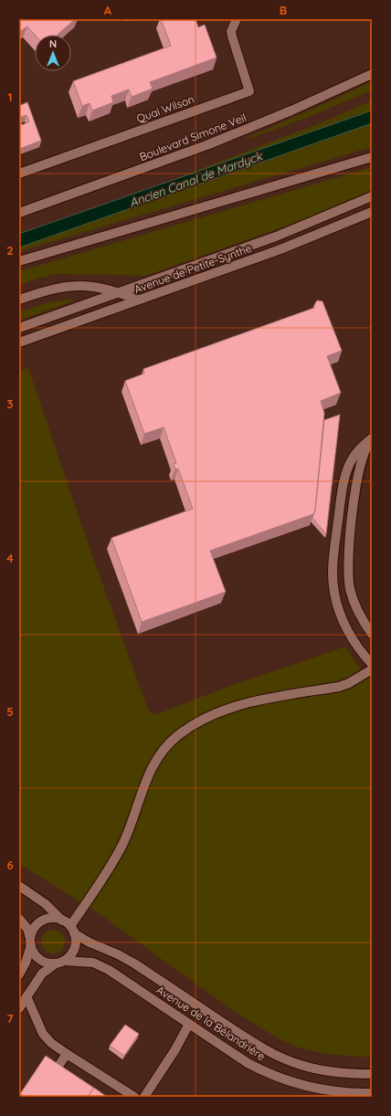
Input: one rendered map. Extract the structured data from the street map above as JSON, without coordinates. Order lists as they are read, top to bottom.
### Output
{
  "streets": {
    "street": [
      "Quai Wilson",
      "Boulevard Simone Veil",
      "Avenue de Petite-Synthe",
      "Avenue de la Bélandrière"
    ]
  },
  "water": ["Ancien Canal de Mardyck"],
  "north": "top",
  "grid": {
    "columns": ["A", "B"],
    "rows": [
      "1",
      "2",
      "3",
      "4",
      "5",
      "6",
      "7"
    ]
  }
}
